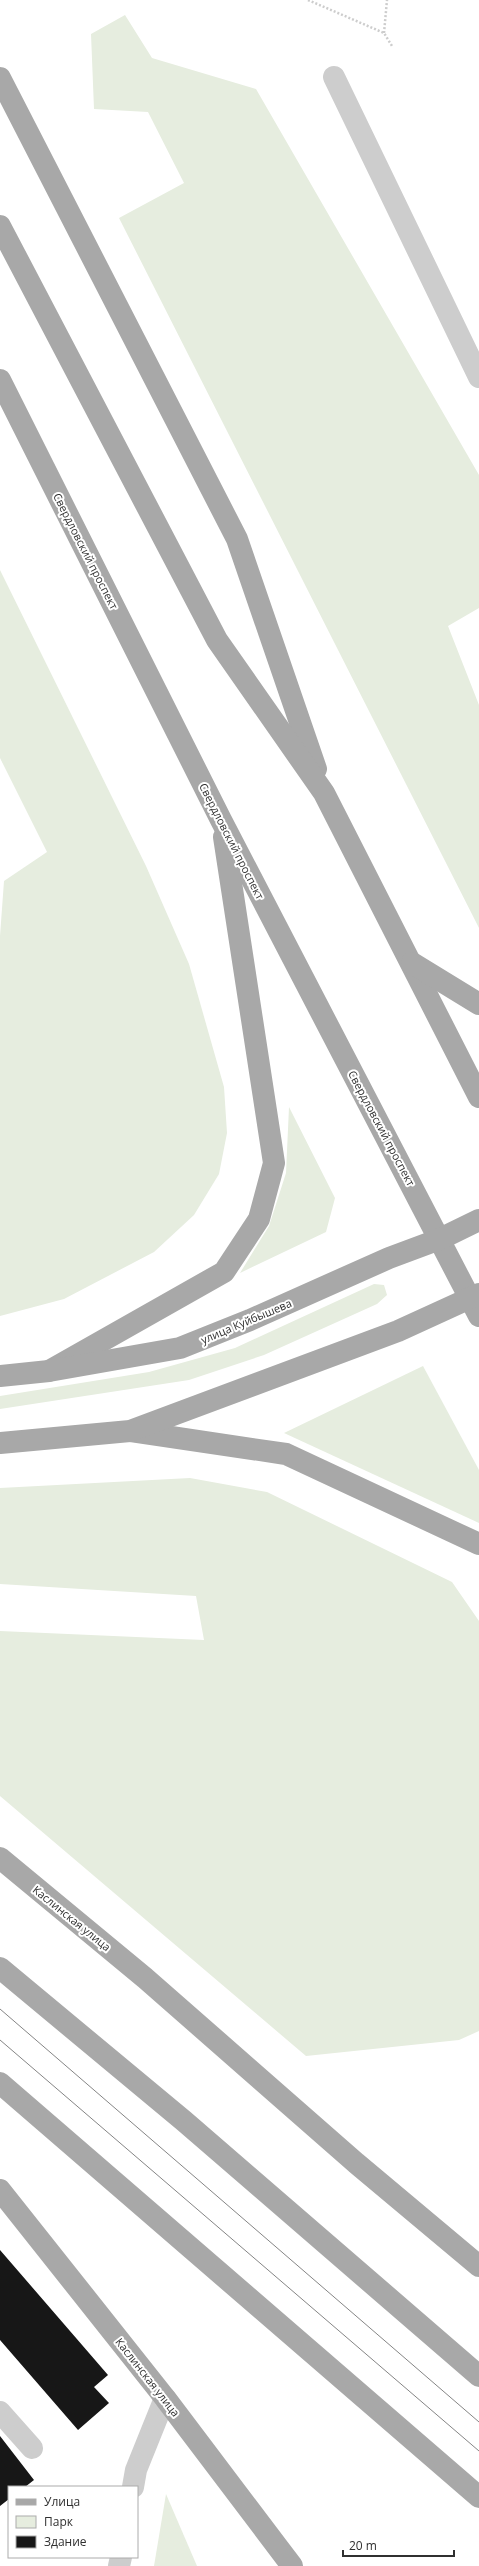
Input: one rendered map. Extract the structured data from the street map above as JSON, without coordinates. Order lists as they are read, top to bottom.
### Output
{
  "streets": {
    "main road": ["Свердловский проспект", "улица Куйбышева", "Каслинская улица"]
  },
  "crossings": [
    ["Свердловский проспект", "улица Куйбышева"]
  ],
  "legend": ["Улица", "Парк", "Здание"],
  "scale_bar": "20 m"
}
